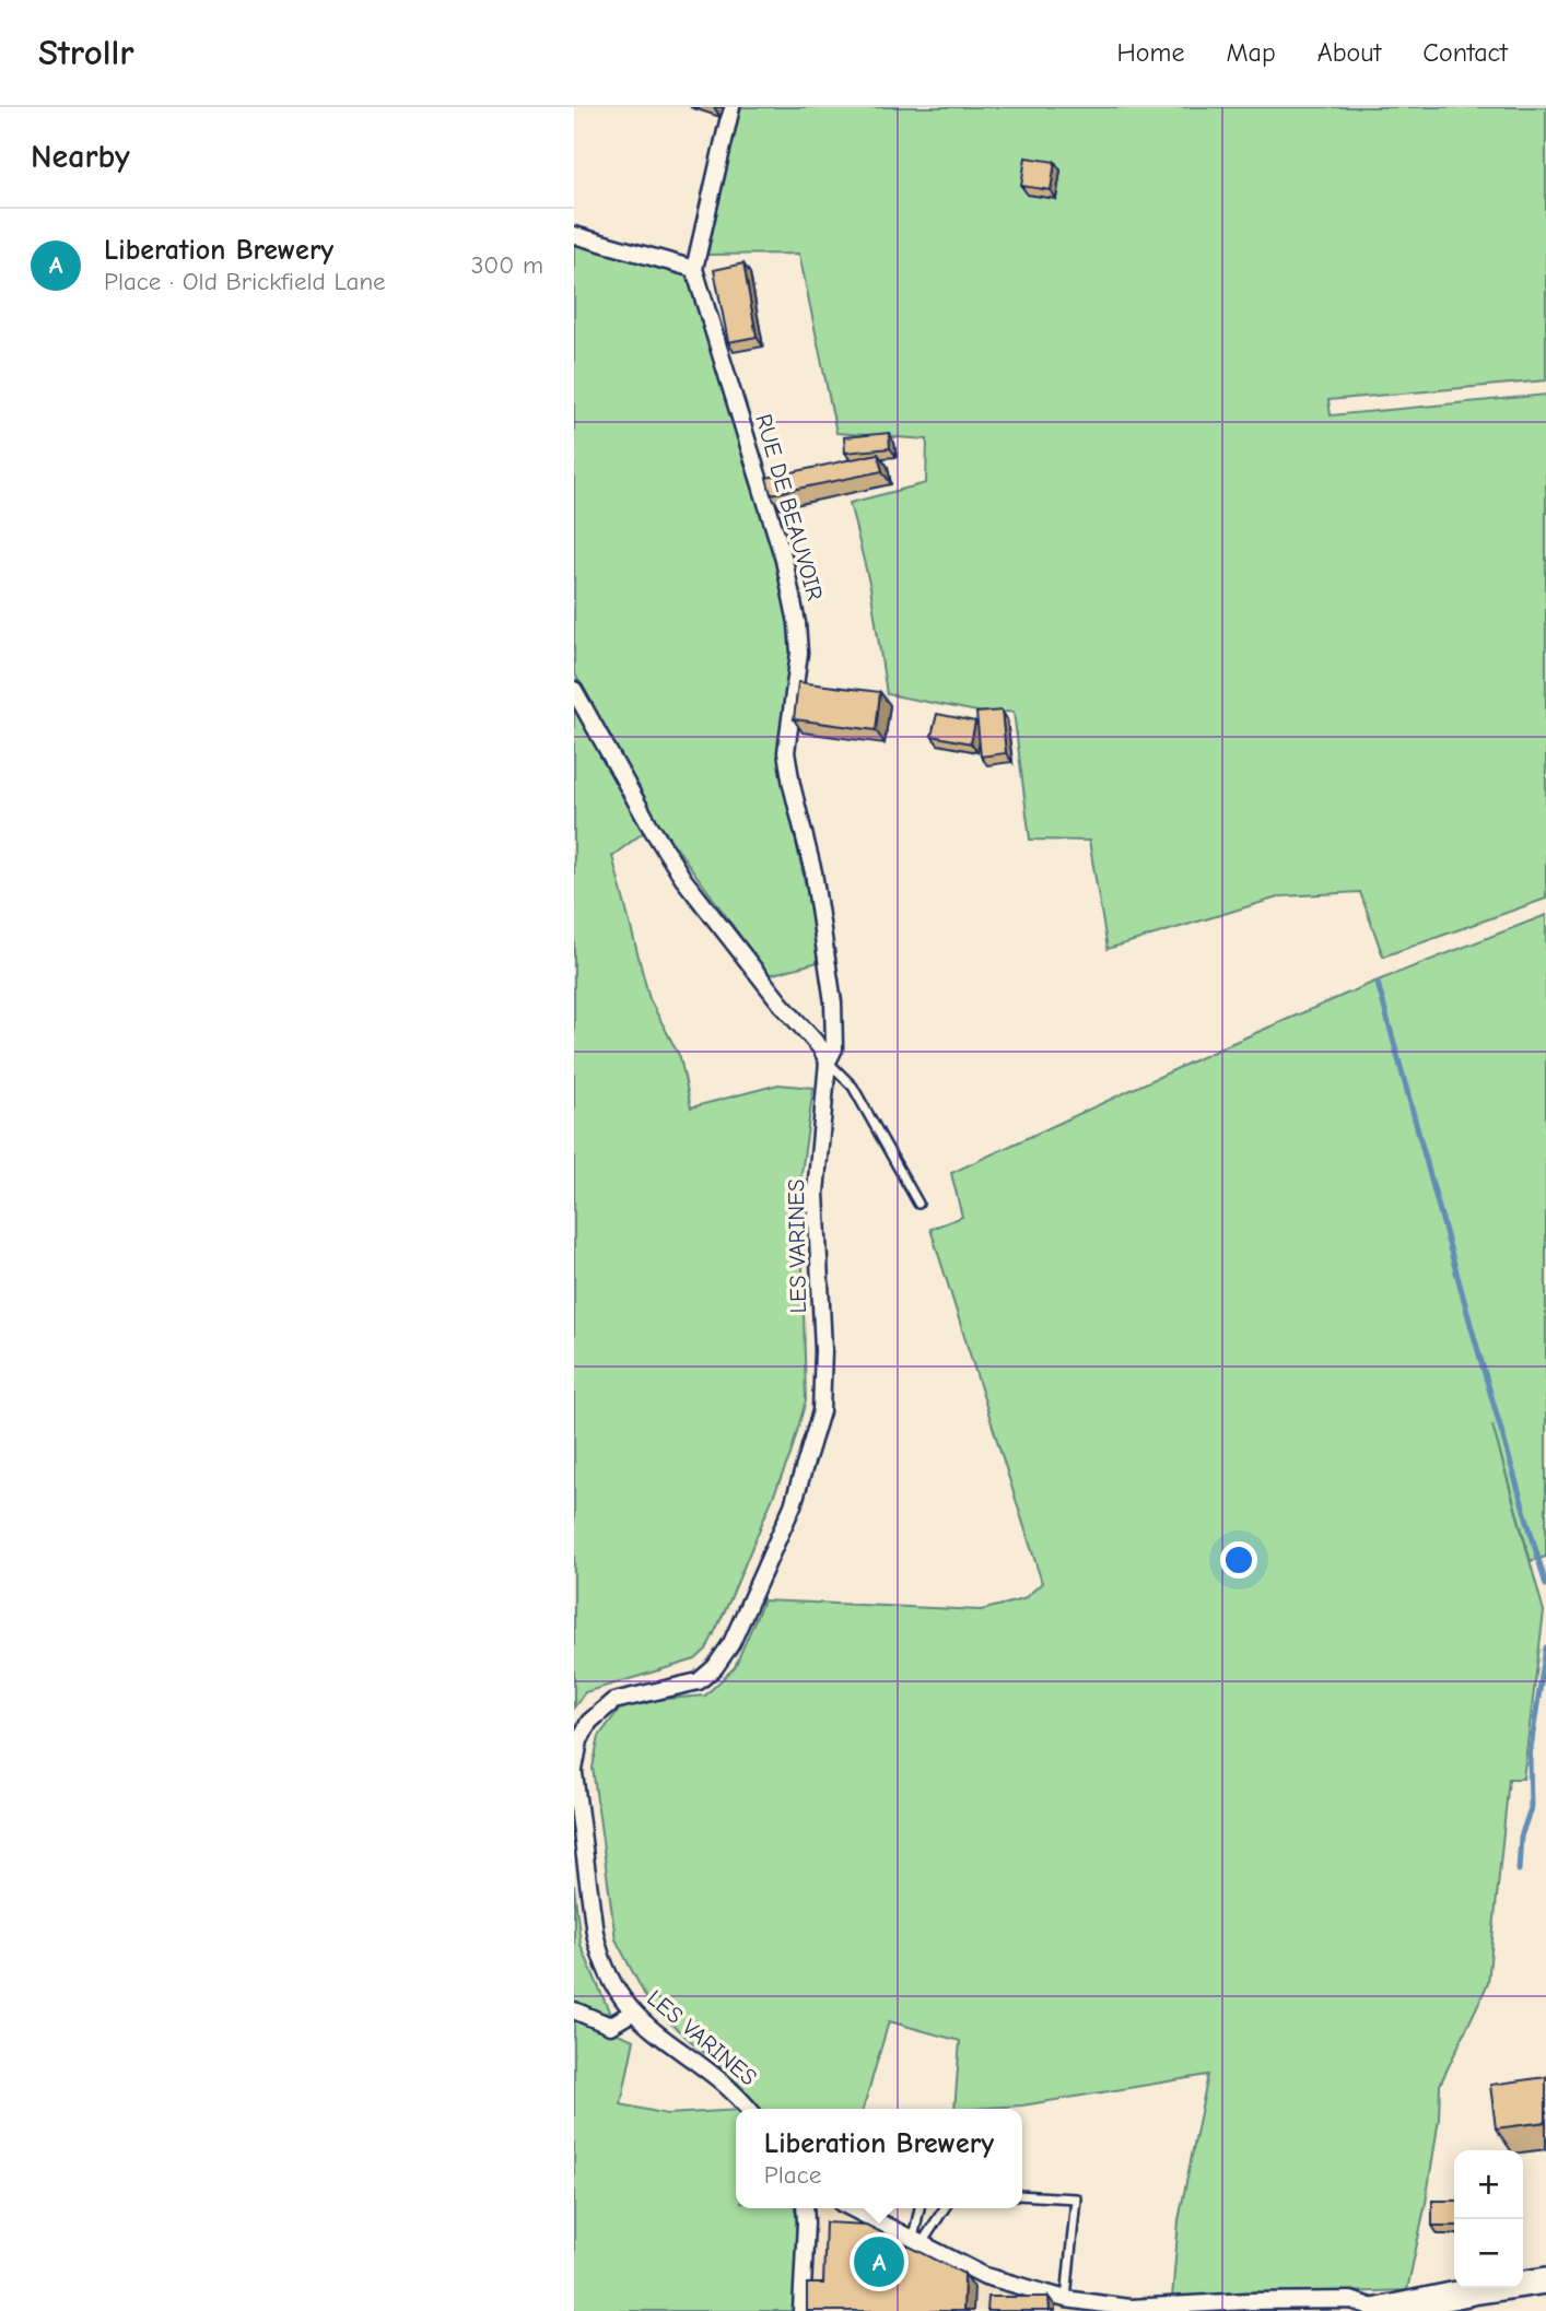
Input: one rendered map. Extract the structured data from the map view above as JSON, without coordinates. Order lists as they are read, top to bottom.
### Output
{
  "streets": {
    "street": ["RUE DE BEAUVOIR", "LES VARINES"]
  },
  "crossings": [
    ["RUE DE BEAUVOIR", "LES VARINES"]
  ],
  "page": {
    "header": "Strollr",
    "nav": [
      "Home",
      "Map",
      "About",
      "Contact"
    ],
    "heading": "Nearby",
    "list": [
      {
        "mark": "A",
        "name": "Liberation Brewery",
        "note": "Place · Old Brickfield Lane",
        "value": "300 m"
      }
    ],
    "popup": ["Liberation Brewery", "Place"],
    "map_buttons": ["+", "−"],
    "pins": "A"
  }
}
